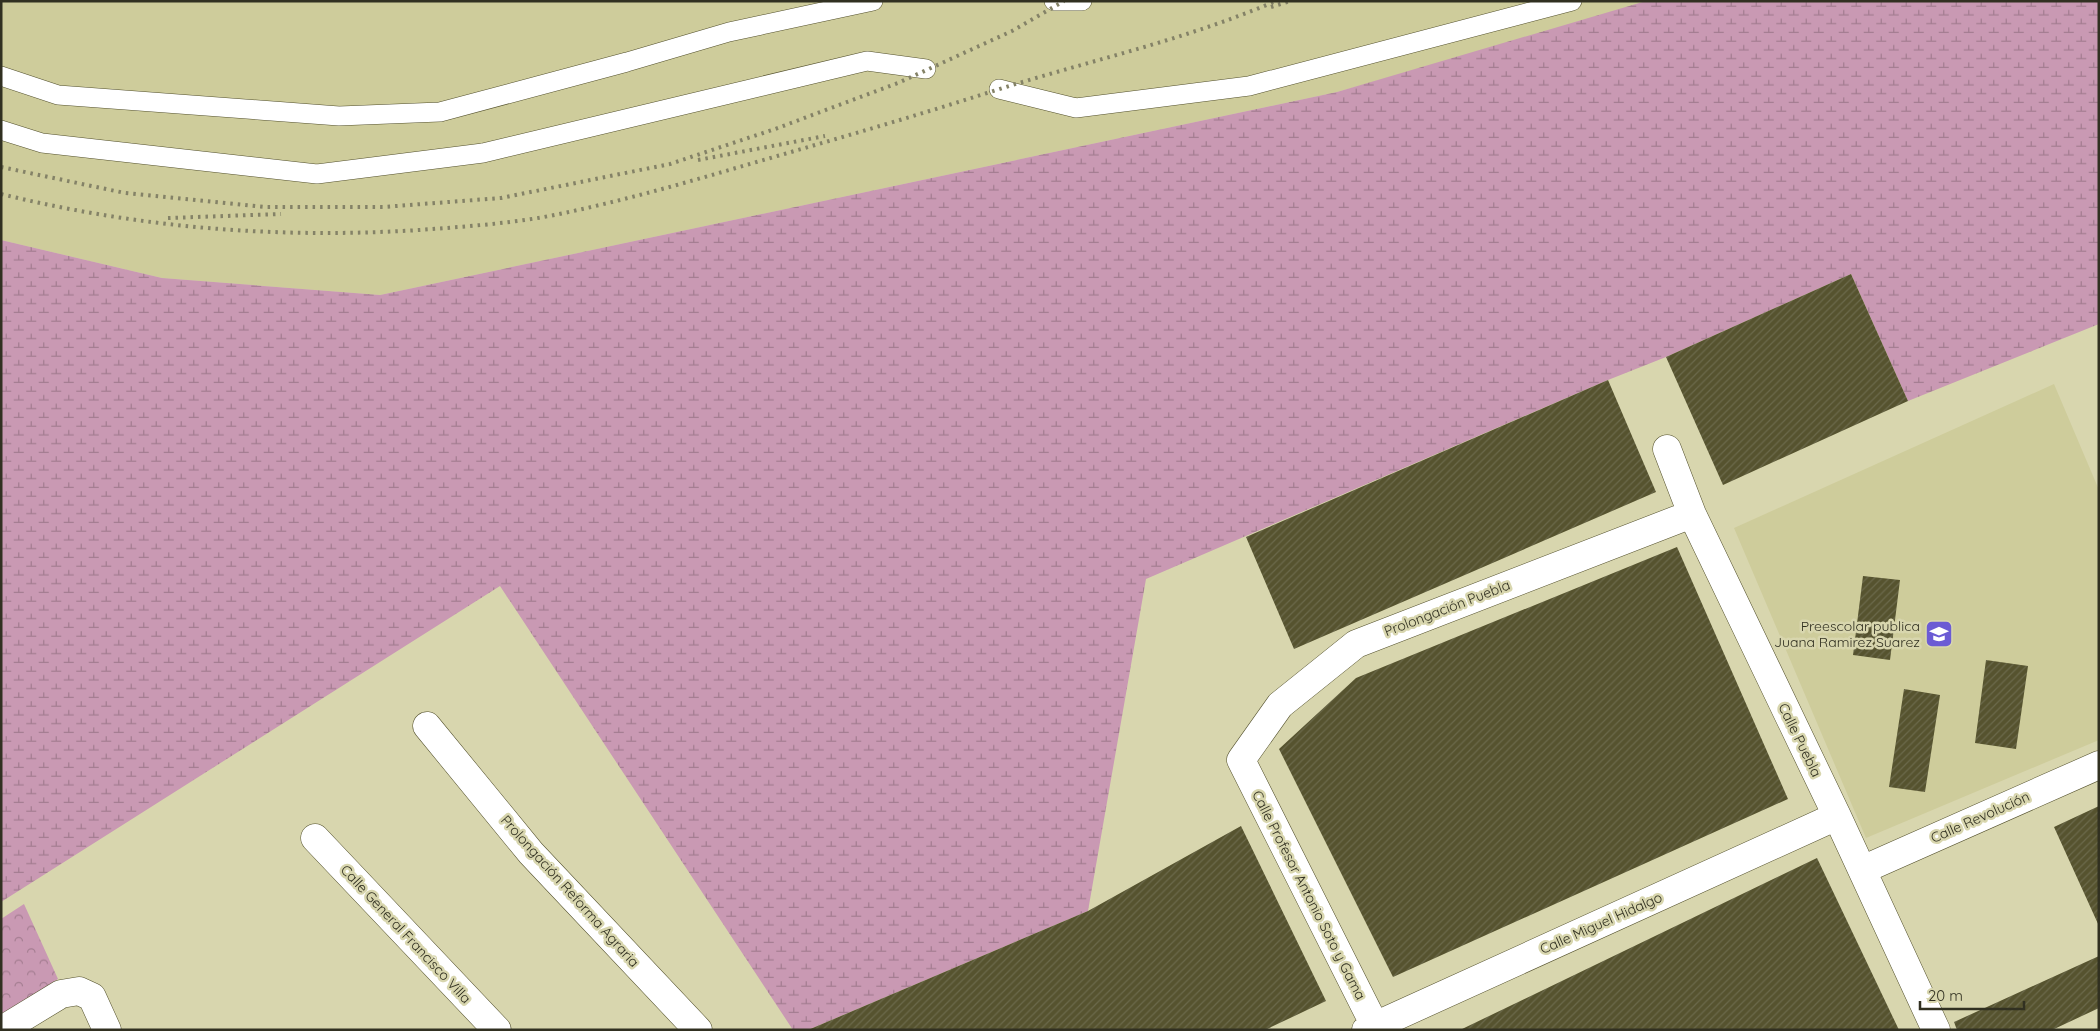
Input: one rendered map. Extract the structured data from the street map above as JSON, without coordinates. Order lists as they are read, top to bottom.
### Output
{
  "streets": {
    "street": [
      "Prolongación Puebla",
      "Calle Puebla",
      "Calle Revolución",
      "Prolongación Reforma Agraria",
      "Calle Profesor Antonio Soto y Gama",
      "Calle Miguel Hidalgo",
      "Calle General Francisco Villa"
    ]
  },
  "crossings": [
    ["Prolongación Puebla", "Calle Puebla"],
    ["Prolongación Puebla", "Calle Profesor Antonio Soto y Gama"],
    ["Calle Puebla", "Calle Revolución"],
    ["Calle Puebla", "Calle Miguel Hidalgo"],
    ["Calle Profesor Antonio Soto y Gama", "Calle Miguel Hidalgo"]
  ],
  "places": {
    "school or university": ["Preescolar publica Juana Ramirez Suarez"]
  },
  "scale_bar": "20 m"
}
